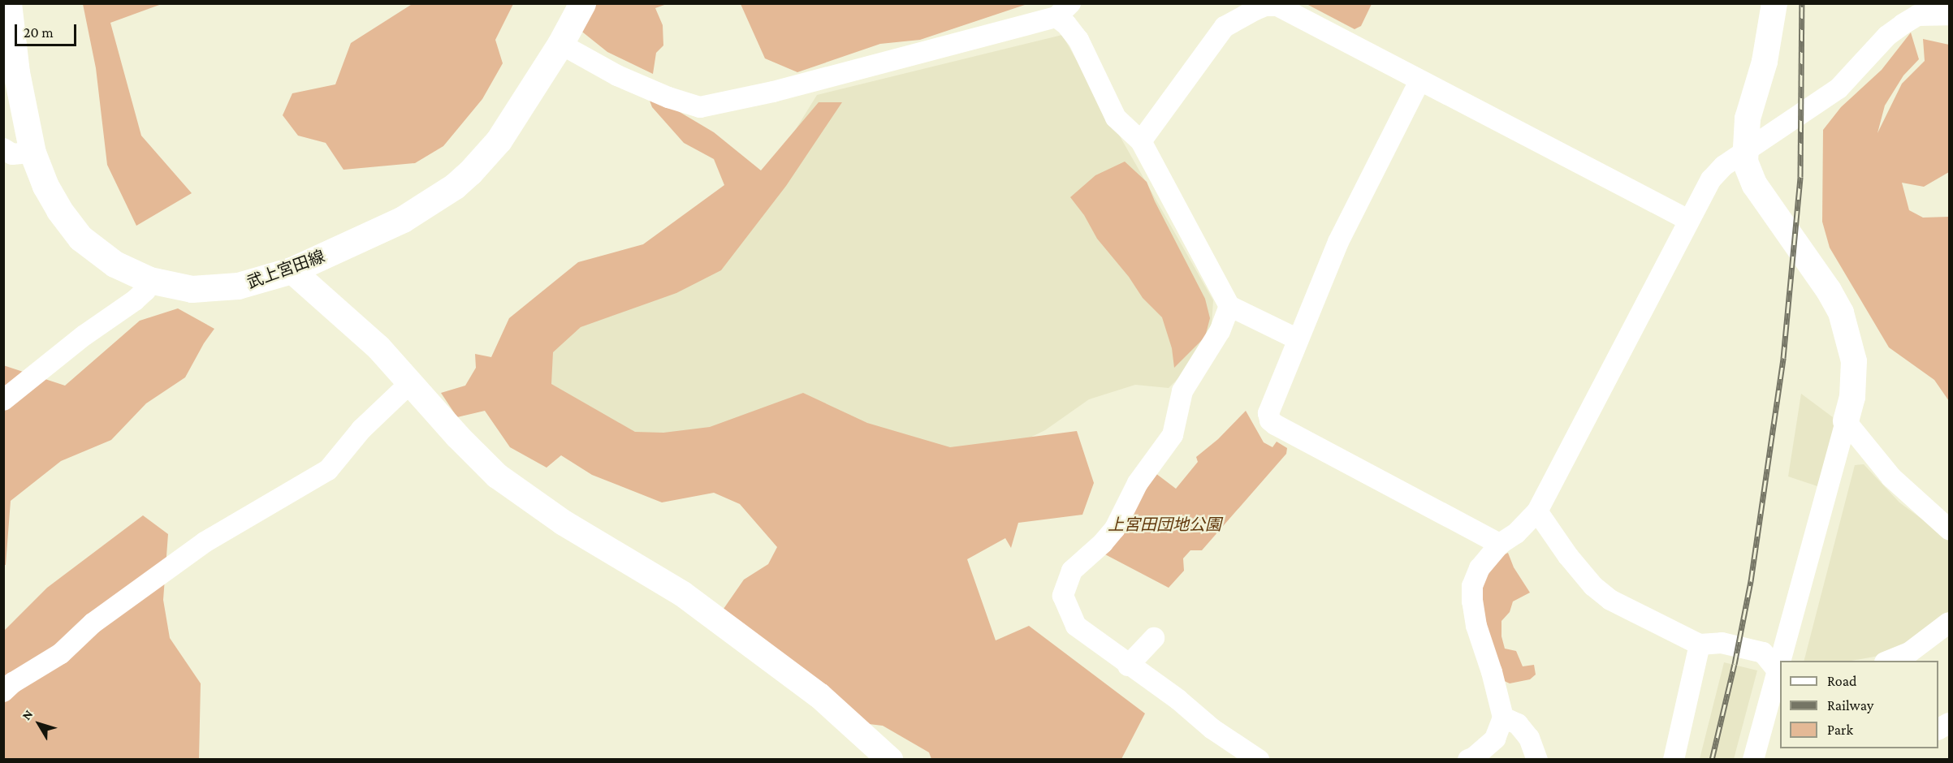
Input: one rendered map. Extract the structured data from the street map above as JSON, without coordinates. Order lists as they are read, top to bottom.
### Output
{
  "streets": {
    "main road": ["武上宮田線"]
  },
  "parks": ["上宮田団地公園"],
  "legend": ["Road", "Railway", "Park"],
  "scale_bar": "20 m",
  "north": "top left"
}
